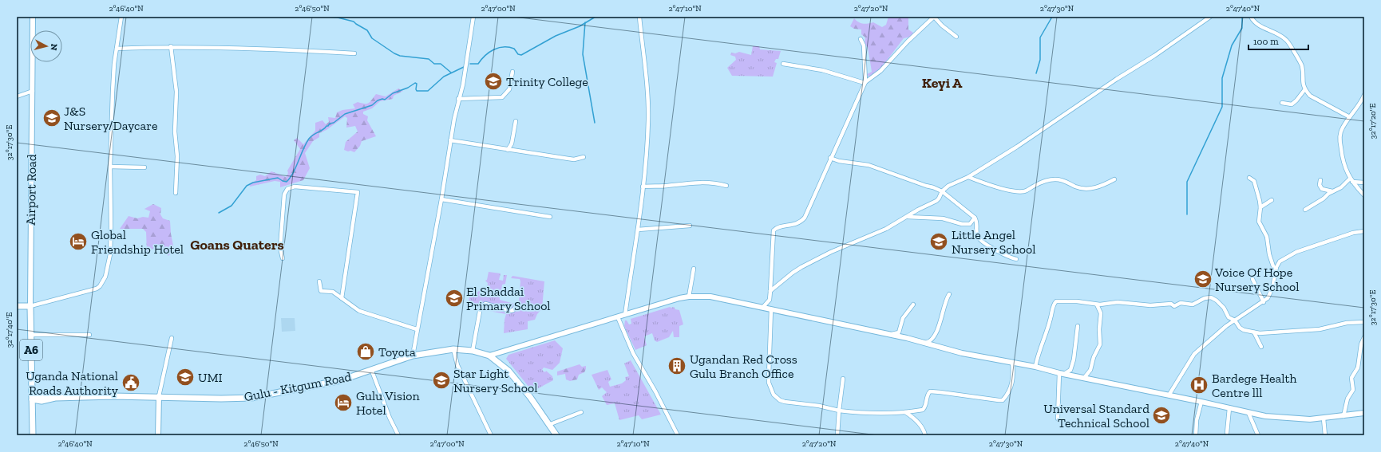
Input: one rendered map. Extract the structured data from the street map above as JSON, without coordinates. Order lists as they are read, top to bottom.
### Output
{
  "streets": {
    "main road": ["A6", "Gulu - Kitgum Road"],
    "street": ["Airport Road"]
  },
  "crossings": [
    ["Airport Road", "A6"],
    ["A6", "Gulu - Kitgum Road"]
  ],
  "districts": ["Keyi A", "Goans Quaters"],
  "places": {
    "school or university": [
      "Trinity College",
      "J&S Nursery/Daycare",
      "Little Angel Nursery School",
      "Voice Of Hope Nursery School",
      "El Shaddai Primary School",
      "UMI",
      "Star Light Nursery School",
      "Universal Standard Technical School"
    ],
    "hotel": ["Global Friendship Hotel", "Gulu Vision Hotel"],
    "shop": ["Toyota"],
    "building": ["Ugandan Red Cross Gulu Branch Office"],
    "public building": ["Uganda National Roads Authority"],
    "hospital": ["Bardege Health Centre lll"]
  },
  "scale_bar": "100 m",
  "north": "right",
  "coordinates": [
    "2°46'40\"N",
    "2°46'50\"N",
    "2°47'00\"N",
    "2°47'10\"N",
    "2°47'20\"N",
    "2°47'30\"N",
    "2°47'40\"N",
    "32°17'20\"E",
    "32°17'30\"E",
    "32°17'40\"E"
  ]
}
